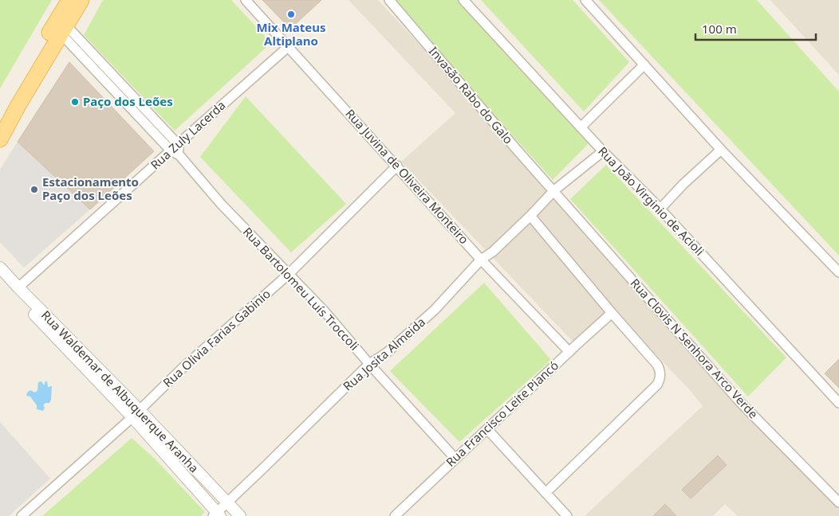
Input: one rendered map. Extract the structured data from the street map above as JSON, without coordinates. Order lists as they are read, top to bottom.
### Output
{
  "streets": {
    "street": [
      "Invasão Rabo do Galo",
      "Rua Zuly Lacerda",
      "Rua Juvina de Oliveira Monteiro",
      "Rua João Virginio de Acioli",
      "Rua Bartolomeu Luís Troccoli",
      "Rua Olivia Farias Gabinio",
      "Rua Clovis N Senhora Arco Verde",
      "Rua Josita Almeida",
      "Rua Waldemar de Albuquerque Aranha",
      "Rua Francisco Leite Piancó"
    ]
  },
  "crossings": [
    ["Invasão Rabo do Galo", "Rua Clovis N Senhora Arco Verde"],
    ["Invasão Rabo do Galo", "Rua Josita Almeida"],
    ["Rua Zuly Lacerda", "Rua Juvina de Oliveira Monteiro"],
    ["Rua Zuly Lacerda", "Rua Bartolomeu Luís Troccoli"],
    ["Rua Zuly Lacerda", "Rua Waldemar de Albuquerque Aranha"],
    ["Rua Juvina de Oliveira Monteiro", "Rua Olivia Farias Gabinio"],
    ["Rua Juvina de Oliveira Monteiro", "Rua Josita Almeida"],
    ["Rua Juvina de Oliveira Monteiro", "Rua Francisco Leite Piancó"],
    ["Rua João Virginio de Acioli", "Rua Josita Almeida"],
    ["Rua Bartolomeu Luís Troccoli", "Rua Olivia Farias Gabinio"],
    ["Rua Bartolomeu Luís Troccoli", "Rua Josita Almeida"],
    ["Rua Bartolomeu Luís Troccoli", "Rua Francisco Leite Piancó"],
    ["Rua Olivia Farias Gabinio", "Rua Waldemar de Albuquerque Aranha"],
    ["Rua Clovis N Senhora Arco Verde", "Rua Josita Almeida"],
    ["Rua Josita Almeida", "Rua Waldemar de Albuquerque Aranha"]
  ],
  "places": ["Mix Mateus Altiplano", "Paço dos Leões", "Estacionamento Paço dos Leões"],
  "scale_bar": "100 m"
}
